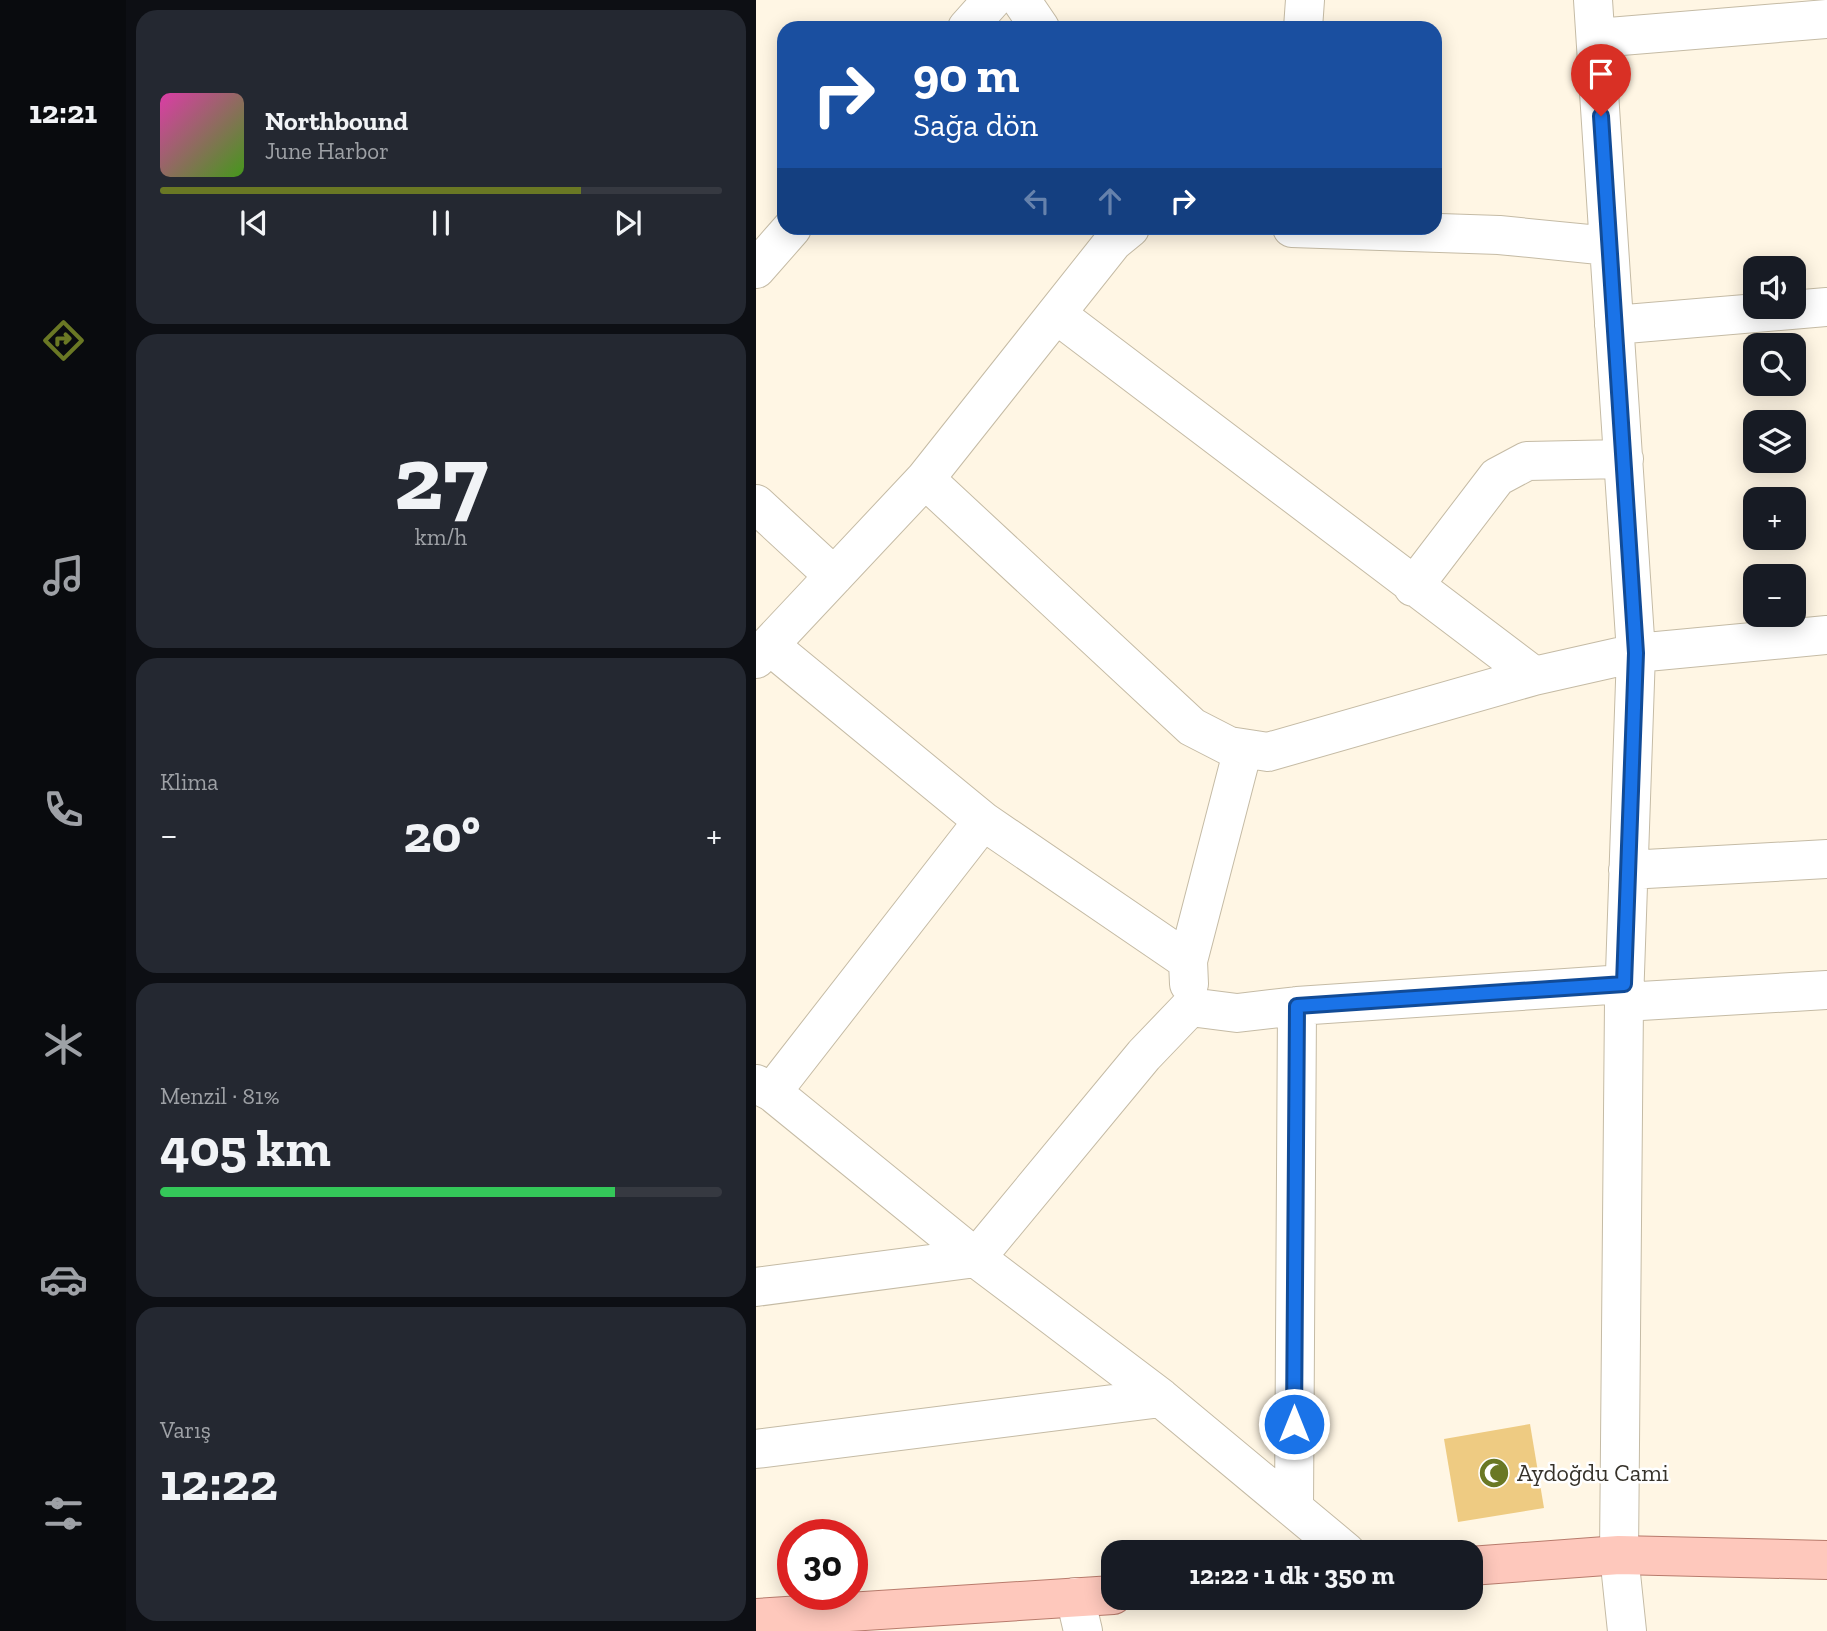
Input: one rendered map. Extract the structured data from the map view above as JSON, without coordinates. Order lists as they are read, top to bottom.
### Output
{
  "places": {
    "mosque": ["Aydoğdu Cami"]
  },
  "page": {
    "tabs": "12:21",
    "turn": ["90 m", "Sağa dön"],
    "song": ["Northbound", "June Harbor"],
    "map_buttons": ["+", "−"],
    "tile": [
      ["27", "km/h"],
      "Klima",
      ["Menzil · 81%", "405 km"],
      ["Varış", "12:22"]
    ],
    "heat": ["−", "20°", "+"],
    "limit": "30",
    "trip": "12:22 · 1 dk · 350 m"
  }
}
